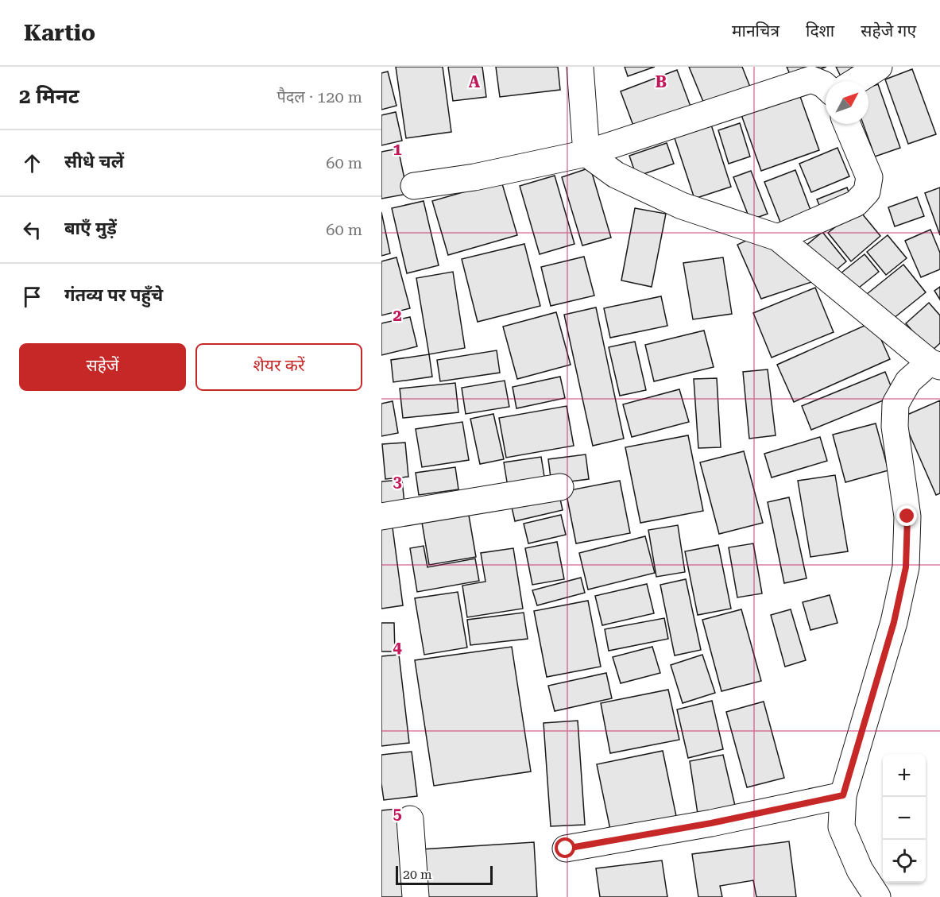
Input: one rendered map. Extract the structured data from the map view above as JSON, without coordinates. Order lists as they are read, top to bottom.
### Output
{
  "scale_bar": "20 m",
  "north": "top right",
  "page": {
    "header": "Kartio",
    "nav": ["मानचित्र", "दिशा", "सहेजे गए"],
    "heading": ["2 मिनट", "पैदल · 120 m"],
    "list": [
      ["सीधे चलें", "60 m"],
      ["बाएँ मुड़ें", "60 m"],
      "गंतव्य पर पहुँचे"
    ],
    "buttons": ["सहेजें", "शेयर करें"],
    "map_buttons": ["+", "−"],
    "scale": "20 m"
  },
  "grid": {
    "columns": ["A", "B"],
    "rows": [
      "1",
      "2",
      "3",
      "4",
      "5"
    ]
  }
}
